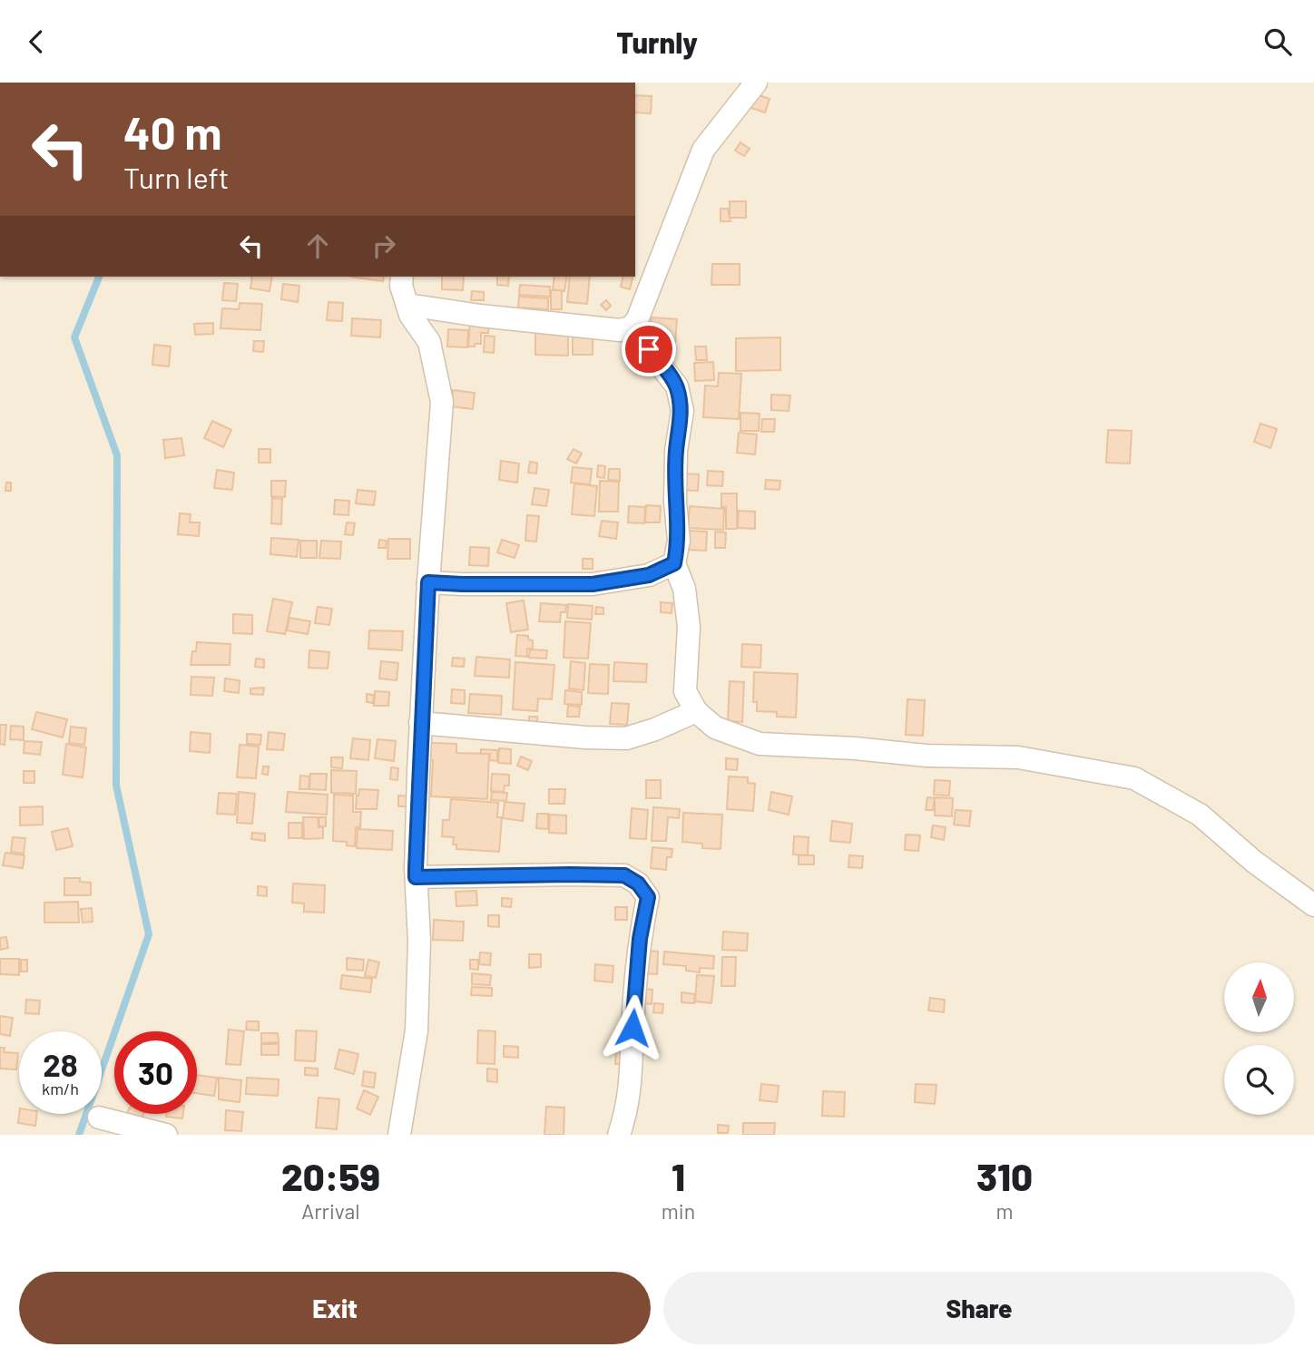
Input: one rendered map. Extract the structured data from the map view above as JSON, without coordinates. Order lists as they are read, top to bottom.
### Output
{
  "north": "top",
  "page": {
    "header": "Turnly",
    "turn": ["40 m", "Turn left"],
    "speed": "28 km/h",
    "limit": "30",
    "eta": [
      "20:59",
      "Arrival",
      "1",
      "min",
      "310",
      "m"
    ],
    "buttons": ["Exit", "Share"]
  }
}
